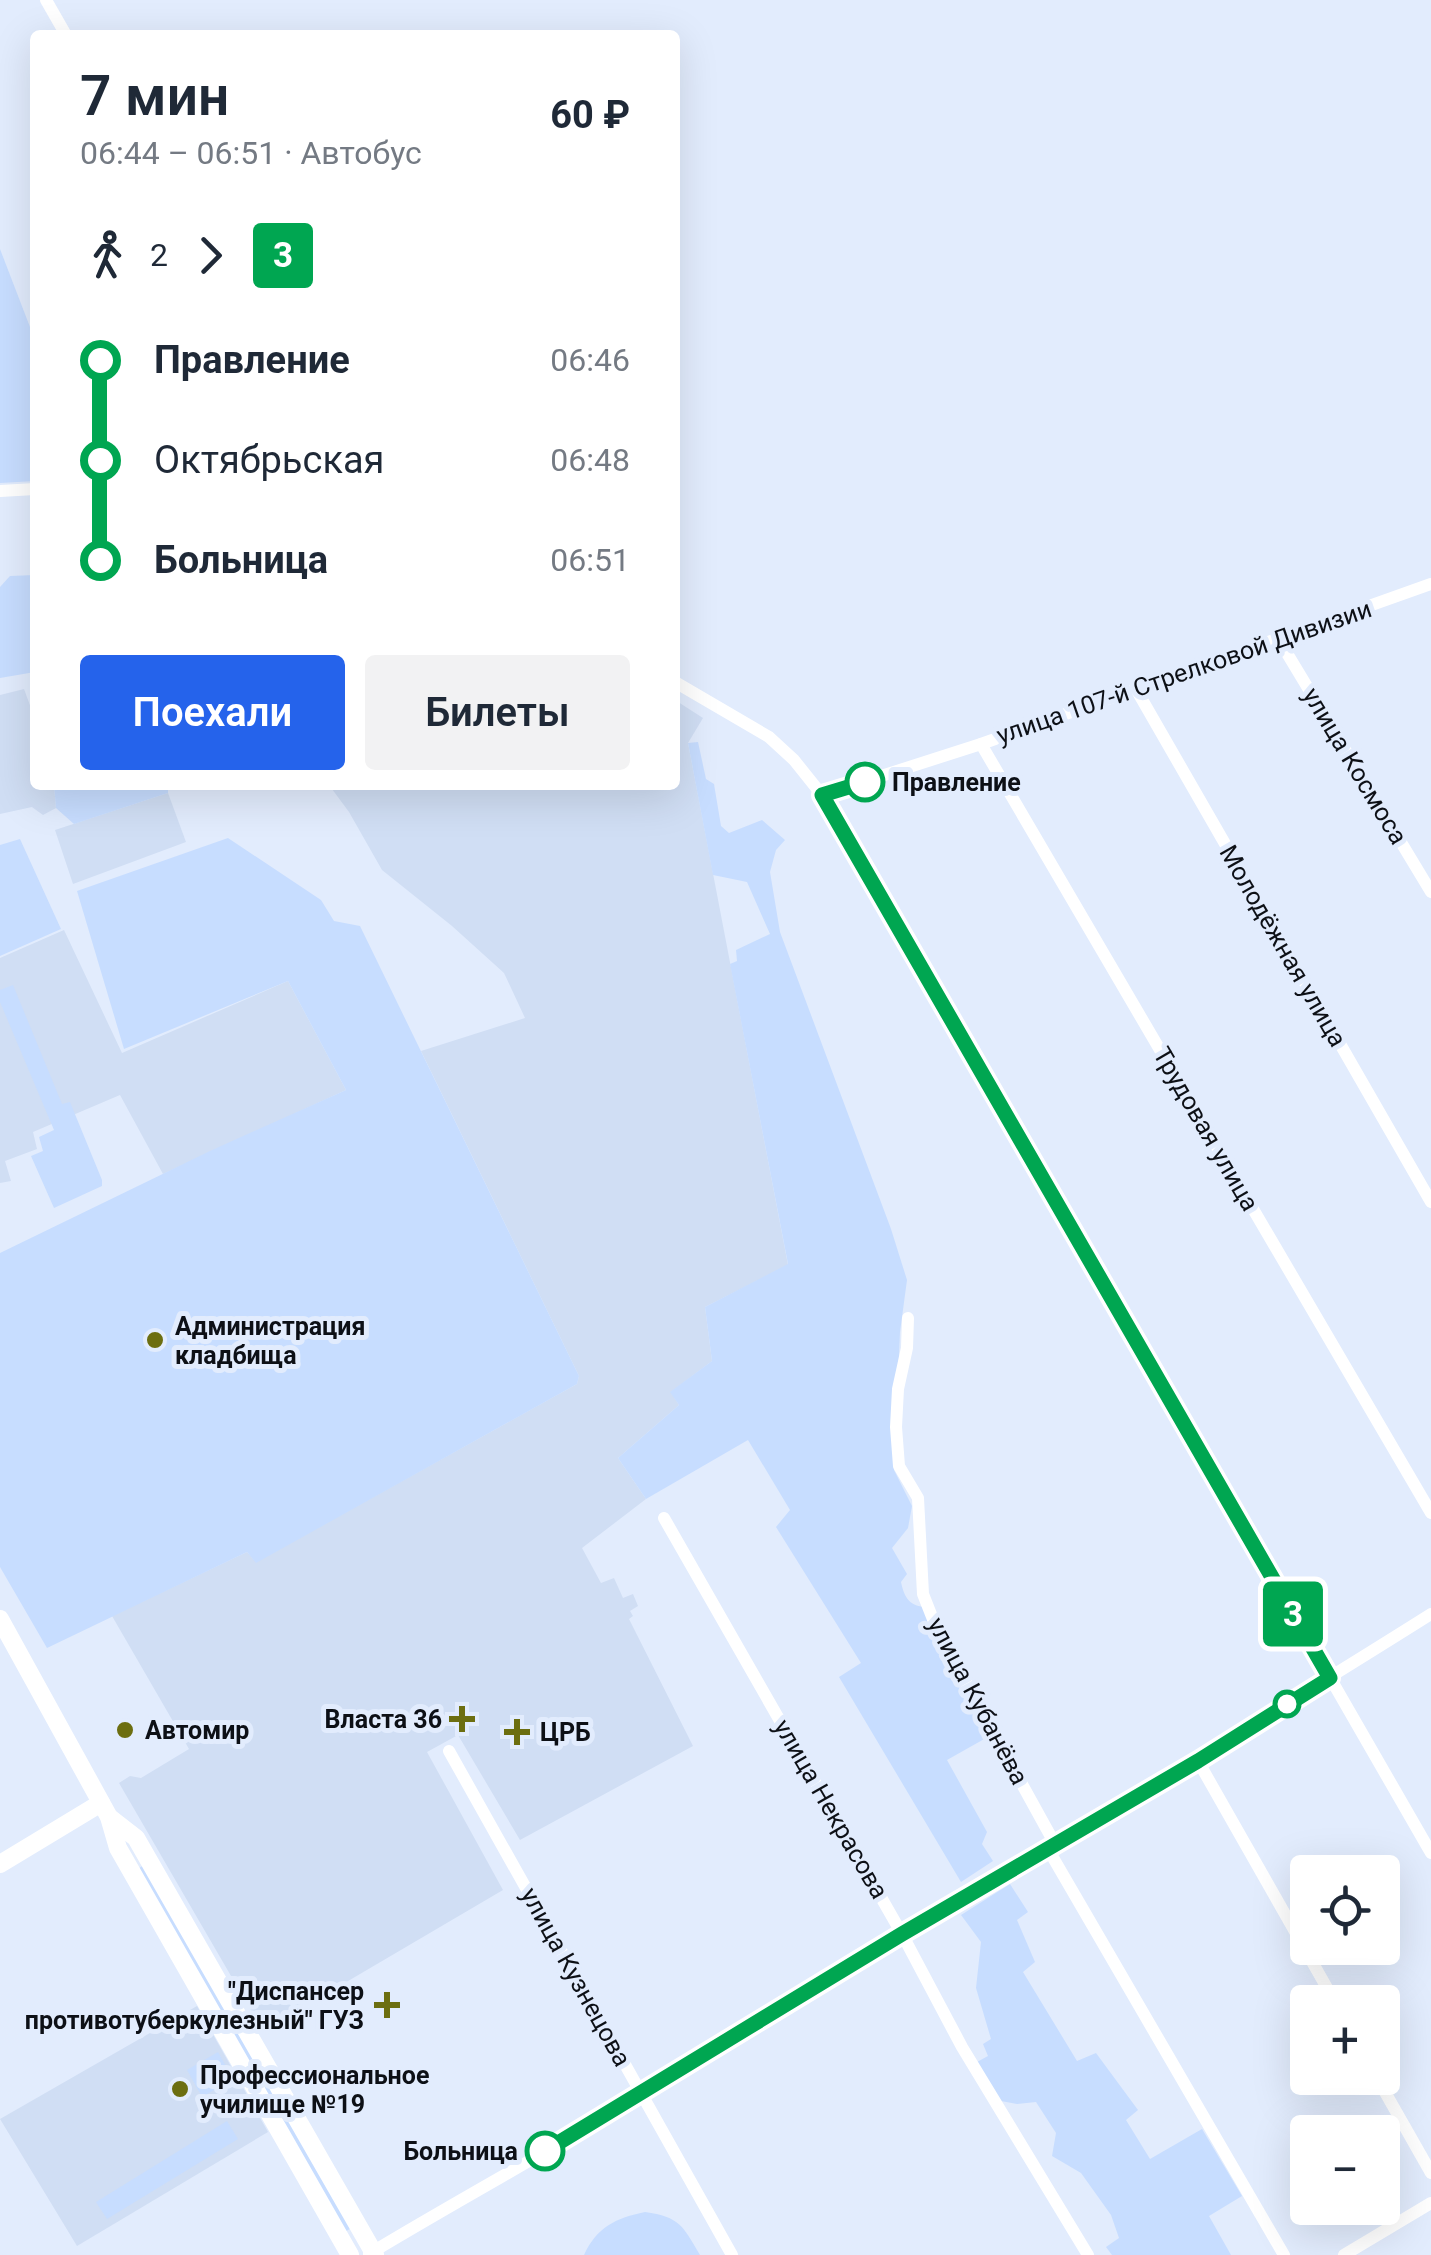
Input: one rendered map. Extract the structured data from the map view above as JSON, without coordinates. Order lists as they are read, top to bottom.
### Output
{
  "streets": {
    "street": [
      "улица 107-й Стрелковой Дивизии",
      "улица Космоса",
      "Молодёжная улица",
      "Трудовая улица",
      "улица Кубанёва",
      "улица Некрасова",
      "улица Кузнецова"
    ]
  },
  "crossings": [
    ["улица 107-й Стрелковой Дивизии", "улица Космоса"],
    ["улица 107-й Стрелковой Дивизии", "Молодёжная улица"],
    ["улица 107-й Стрелковой Дивизии", "Трудовая улица"]
  ],
  "places": {
    "other": [
      "Правление",
      "Администрация кладбища",
      "Автомир",
      "Профессиональное училище №19",
      "Больница"
    ],
    "health": ["Власта 36", "ЦРБ", "\"Диспансер противотуберкулезный\" ГУЗ"]
  },
  "lines": ["bus line 3"],
  "page": {
    "on_map": "3",
    "heading": ["7 мин", "06:44 – 06:51 · Автобус", "60 ₽"],
    "legs": ["2", "3"],
    "list": [
      {
        "name": "Правление",
        "value": "06:46"
      },
      {
        "name": "Октябрьская",
        "value": "06:48"
      },
      {
        "name": "Больница",
        "value": "06:51"
      }
    ],
    "buttons": ["Поехали", "Билеты"],
    "map_buttons": ["+", "−"]
  }
}
